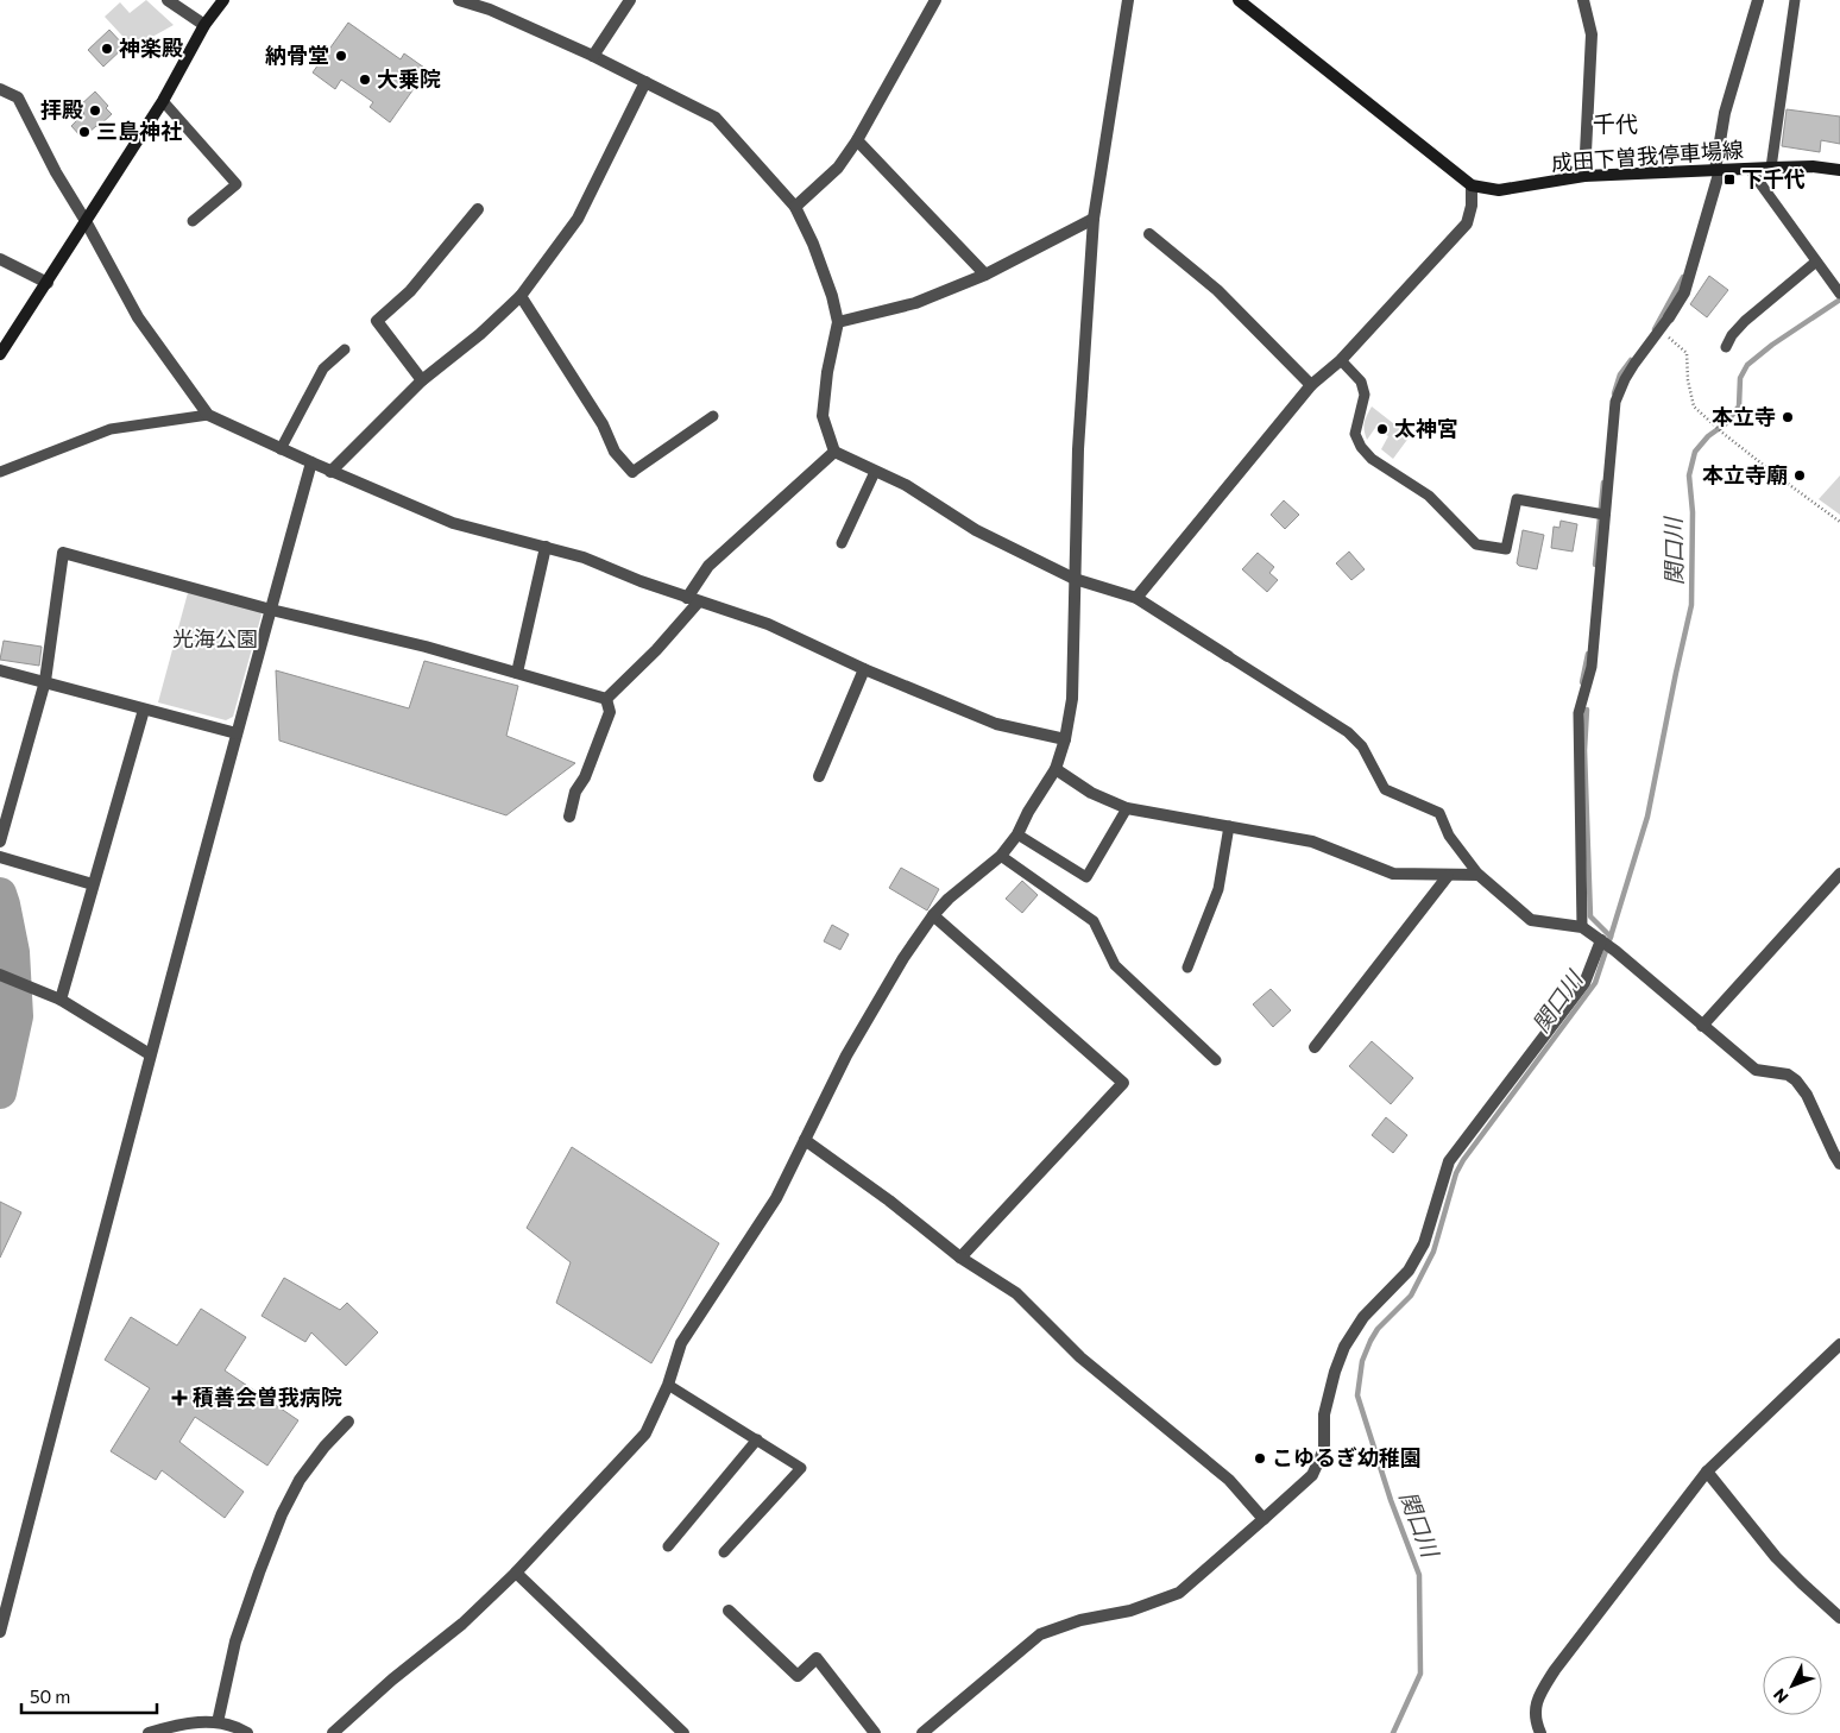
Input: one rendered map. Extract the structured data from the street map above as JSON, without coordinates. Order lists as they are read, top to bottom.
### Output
{
  "streets": {
    "main road": ["成田下曽我停車場線"]
  },
  "districts": ["千代"],
  "water": ["関口川"],
  "parks": ["光海公園"],
  "places": {
    "other": [
      "神楽殿",
      "納骨堂",
      "大乗院",
      "拝殿",
      "三島神社",
      "本立寺",
      "太神宮",
      "本立寺廟",
      "こゆるぎ幼稚園"
    ],
    "transit": ["下千代"],
    "health": ["積善会曽我病院"]
  },
  "scale_bar": "50 m",
  "north": "bottom left"
}
